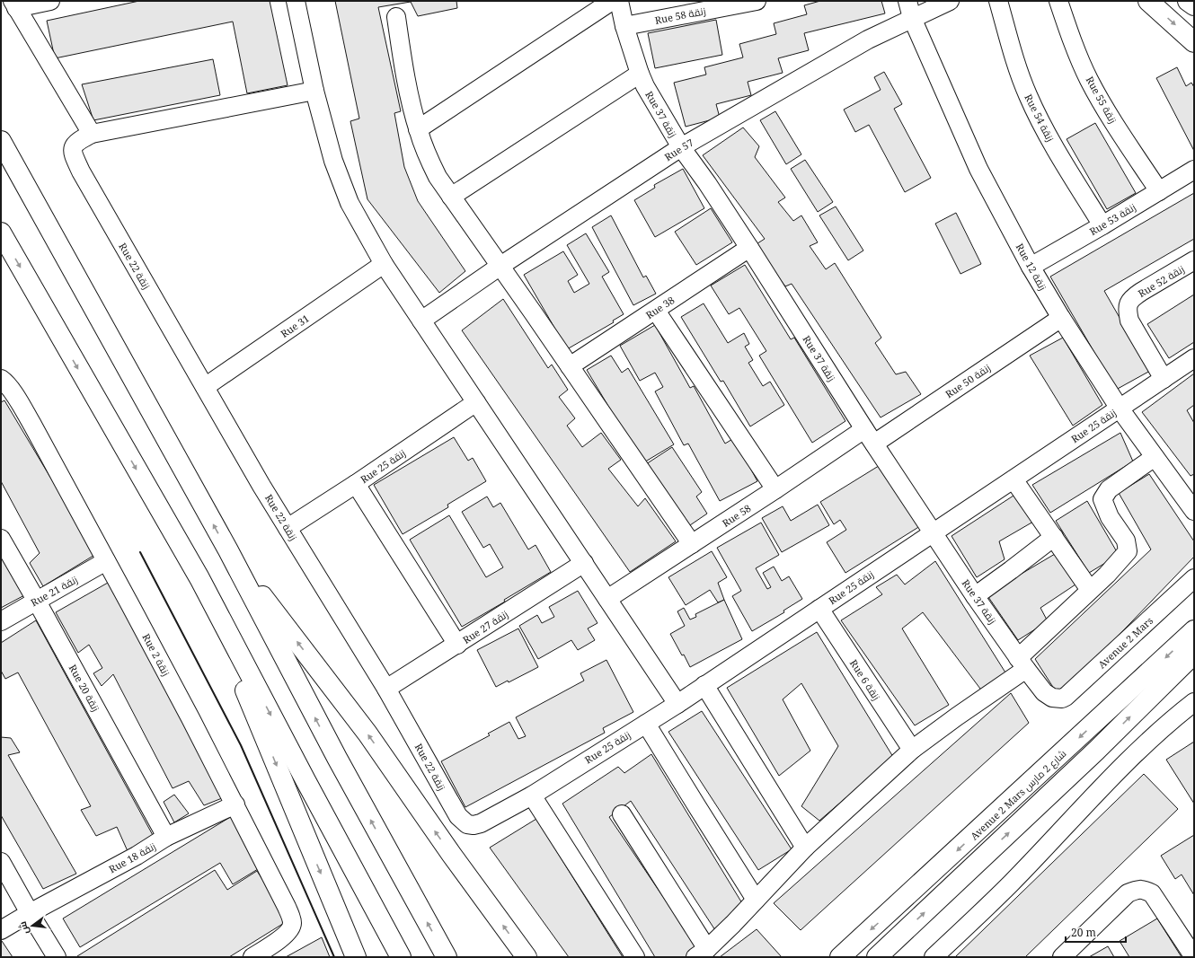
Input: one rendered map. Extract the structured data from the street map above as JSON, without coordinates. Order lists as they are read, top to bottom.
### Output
{
  "streets": {
    "main road": ["Avenue 2 Mars شارع 2 مارس"],
    "street": [
      "Rue 58 زنقة",
      "Rue 55 زنقة",
      "Rue 37 زنقة",
      "Rue 54 زنقة",
      "Rue 57",
      "Rue 53 زنقة",
      "Rue 22 زنقة",
      "Rue 12 زنقة",
      "Rue 52 زنقة",
      "Rue 38",
      "Rue 31",
      "Rue 50 زنقة",
      "Rue 25 زنقة",
      "Rue 58",
      "Rue 21 زنقة",
      "Rue 27 زنقة",
      "Avenue 2 Mars",
      "Rue 2 زنقة",
      "Rue 6 زنقة",
      "Rue 20 زنقة",
      "Rue 18 زنقة"
    ]
  },
  "crossings": [
    ["Rue 58 زنقة", "Rue 37 زنقة"],
    ["Rue 55 زنقة", "Rue 53 زنقة"],
    ["Rue 37 زنقة", "Rue 57"],
    ["Rue 37 زنقة", "Rue 38"],
    ["Rue 37 زنقة", "Rue 50 زنقة"],
    ["Rue 37 زنقة", "Rue 25 زنقة"],
    ["Rue 37 زنقة", "Rue 58"],
    ["Rue 37 زنقة", "Avenue 2 Mars"],
    ["Rue 54 زنقة", "Rue 53 زنقة"],
    ["Rue 57", "Rue 12 زنقة"],
    ["Rue 53 زنقة", "Rue 12 زنقة"],
    ["Rue 22 زنقة", "Rue 31"],
    ["Rue 22 زنقة", "Rue 25 زنقة"],
    ["Rue 22 زنقة", "Rue 27 زنقة"],
    ["Rue 12 زنقة", "Rue 50 زنقة"],
    ["Rue 12 زنقة", "Rue 25 زنقة"],
    ["Rue 52 زنقة", "Rue 25 زنقة"],
    ["Rue 50 زنقة", "Rue 58"],
    ["Rue 25 زنقة", "Rue 6 زنقة"],
    ["Rue 21 زنقة", "Rue 2 زنقة"],
    ["Rue 21 زنقة", "Rue 20 زنقة"],
    ["Rue 2 زنقة", "Rue 18 زنقة"],
    ["Rue 20 زنقة", "Rue 18 زنقة"]
  ],
  "scale_bar": "20 m",
  "north": "left"
}
